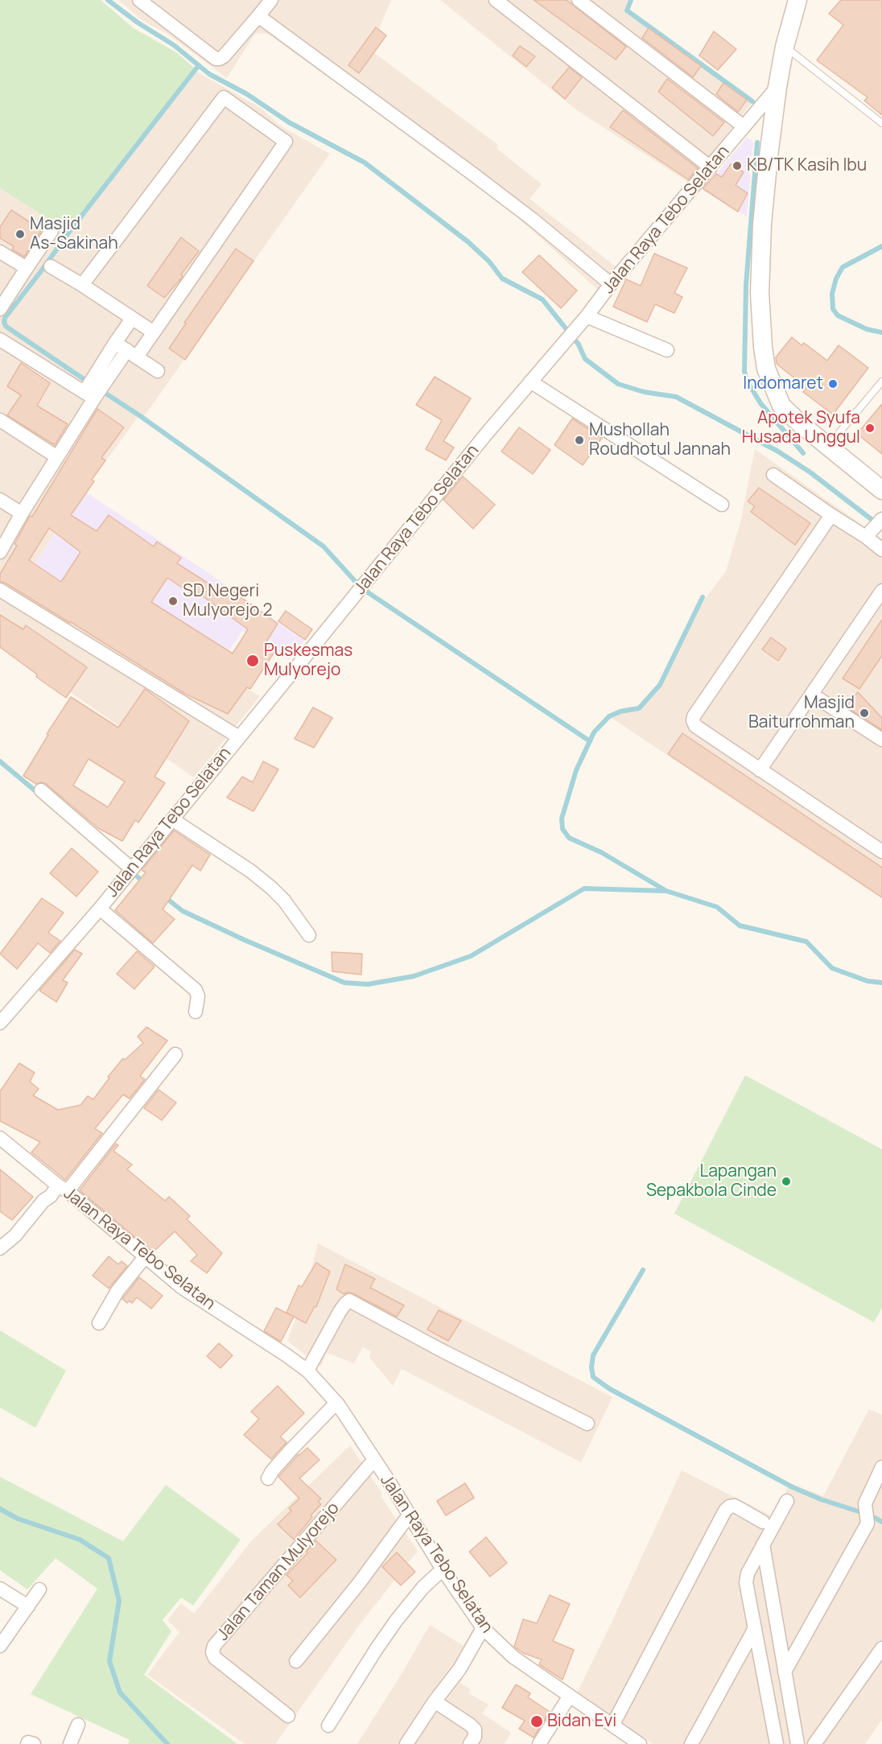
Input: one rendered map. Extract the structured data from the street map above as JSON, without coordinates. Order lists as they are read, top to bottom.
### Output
{
  "streets": {
    "street": ["Jalan Raya Tebo Selatan", "Jalan Taman Mulyorejo"]
  },
  "crossings": [
    ["Jalan Raya Tebo Selatan", "Jalan Taman Mulyorejo"]
  ],
  "places": [
    "KB/TK Kasih Ibu",
    "Masjid As-Sakinah",
    "Indomaret",
    "Apotek Syufa Husada Unggul",
    "Mushollah Roudhotul Jannah",
    "SD Negeri Mulyorejo 2",
    "Puskesmas Mulyorejo",
    "Masjid Baiturrohman",
    "Lapangan Sepakbola Cinde",
    "Bidan Evi"
  ]
}
